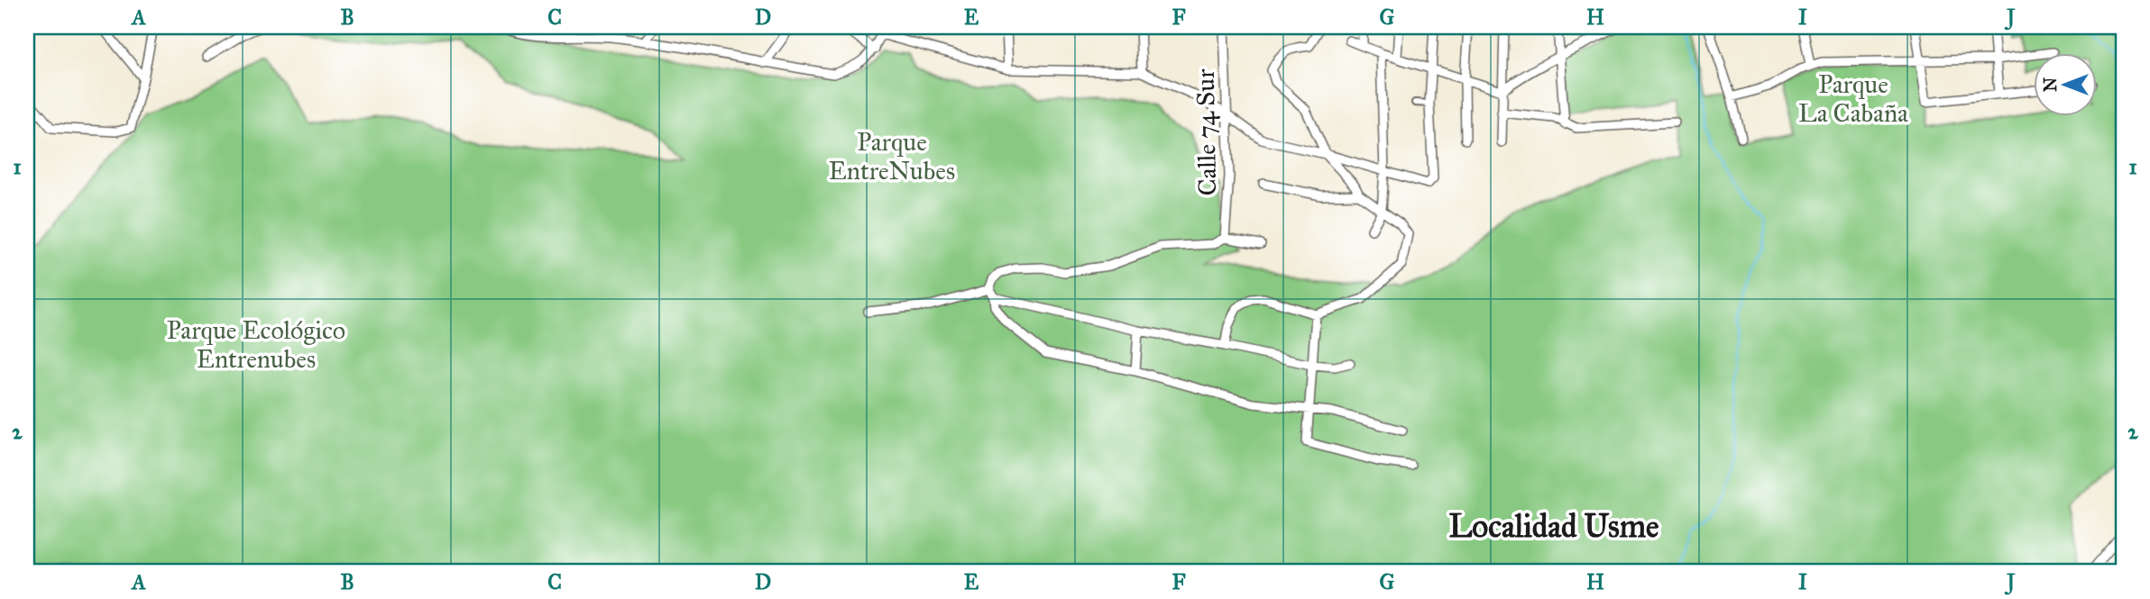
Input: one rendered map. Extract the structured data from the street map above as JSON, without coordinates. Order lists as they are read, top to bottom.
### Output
{
  "streets": {
    "street": ["Calle 74 Sur"]
  },
  "districts": ["Localidad Usme"],
  "parks": ["Parque La Cabaña", "Parque EntreNubes", "Parque Ecológico Entrenubes"],
  "north": "left",
  "grid": {
    "columns": [
      "A",
      "B",
      "C",
      "D",
      "E",
      "F",
      "G",
      "H",
      "I",
      "J"
    ],
    "rows": ["1", "2"]
  }
}
